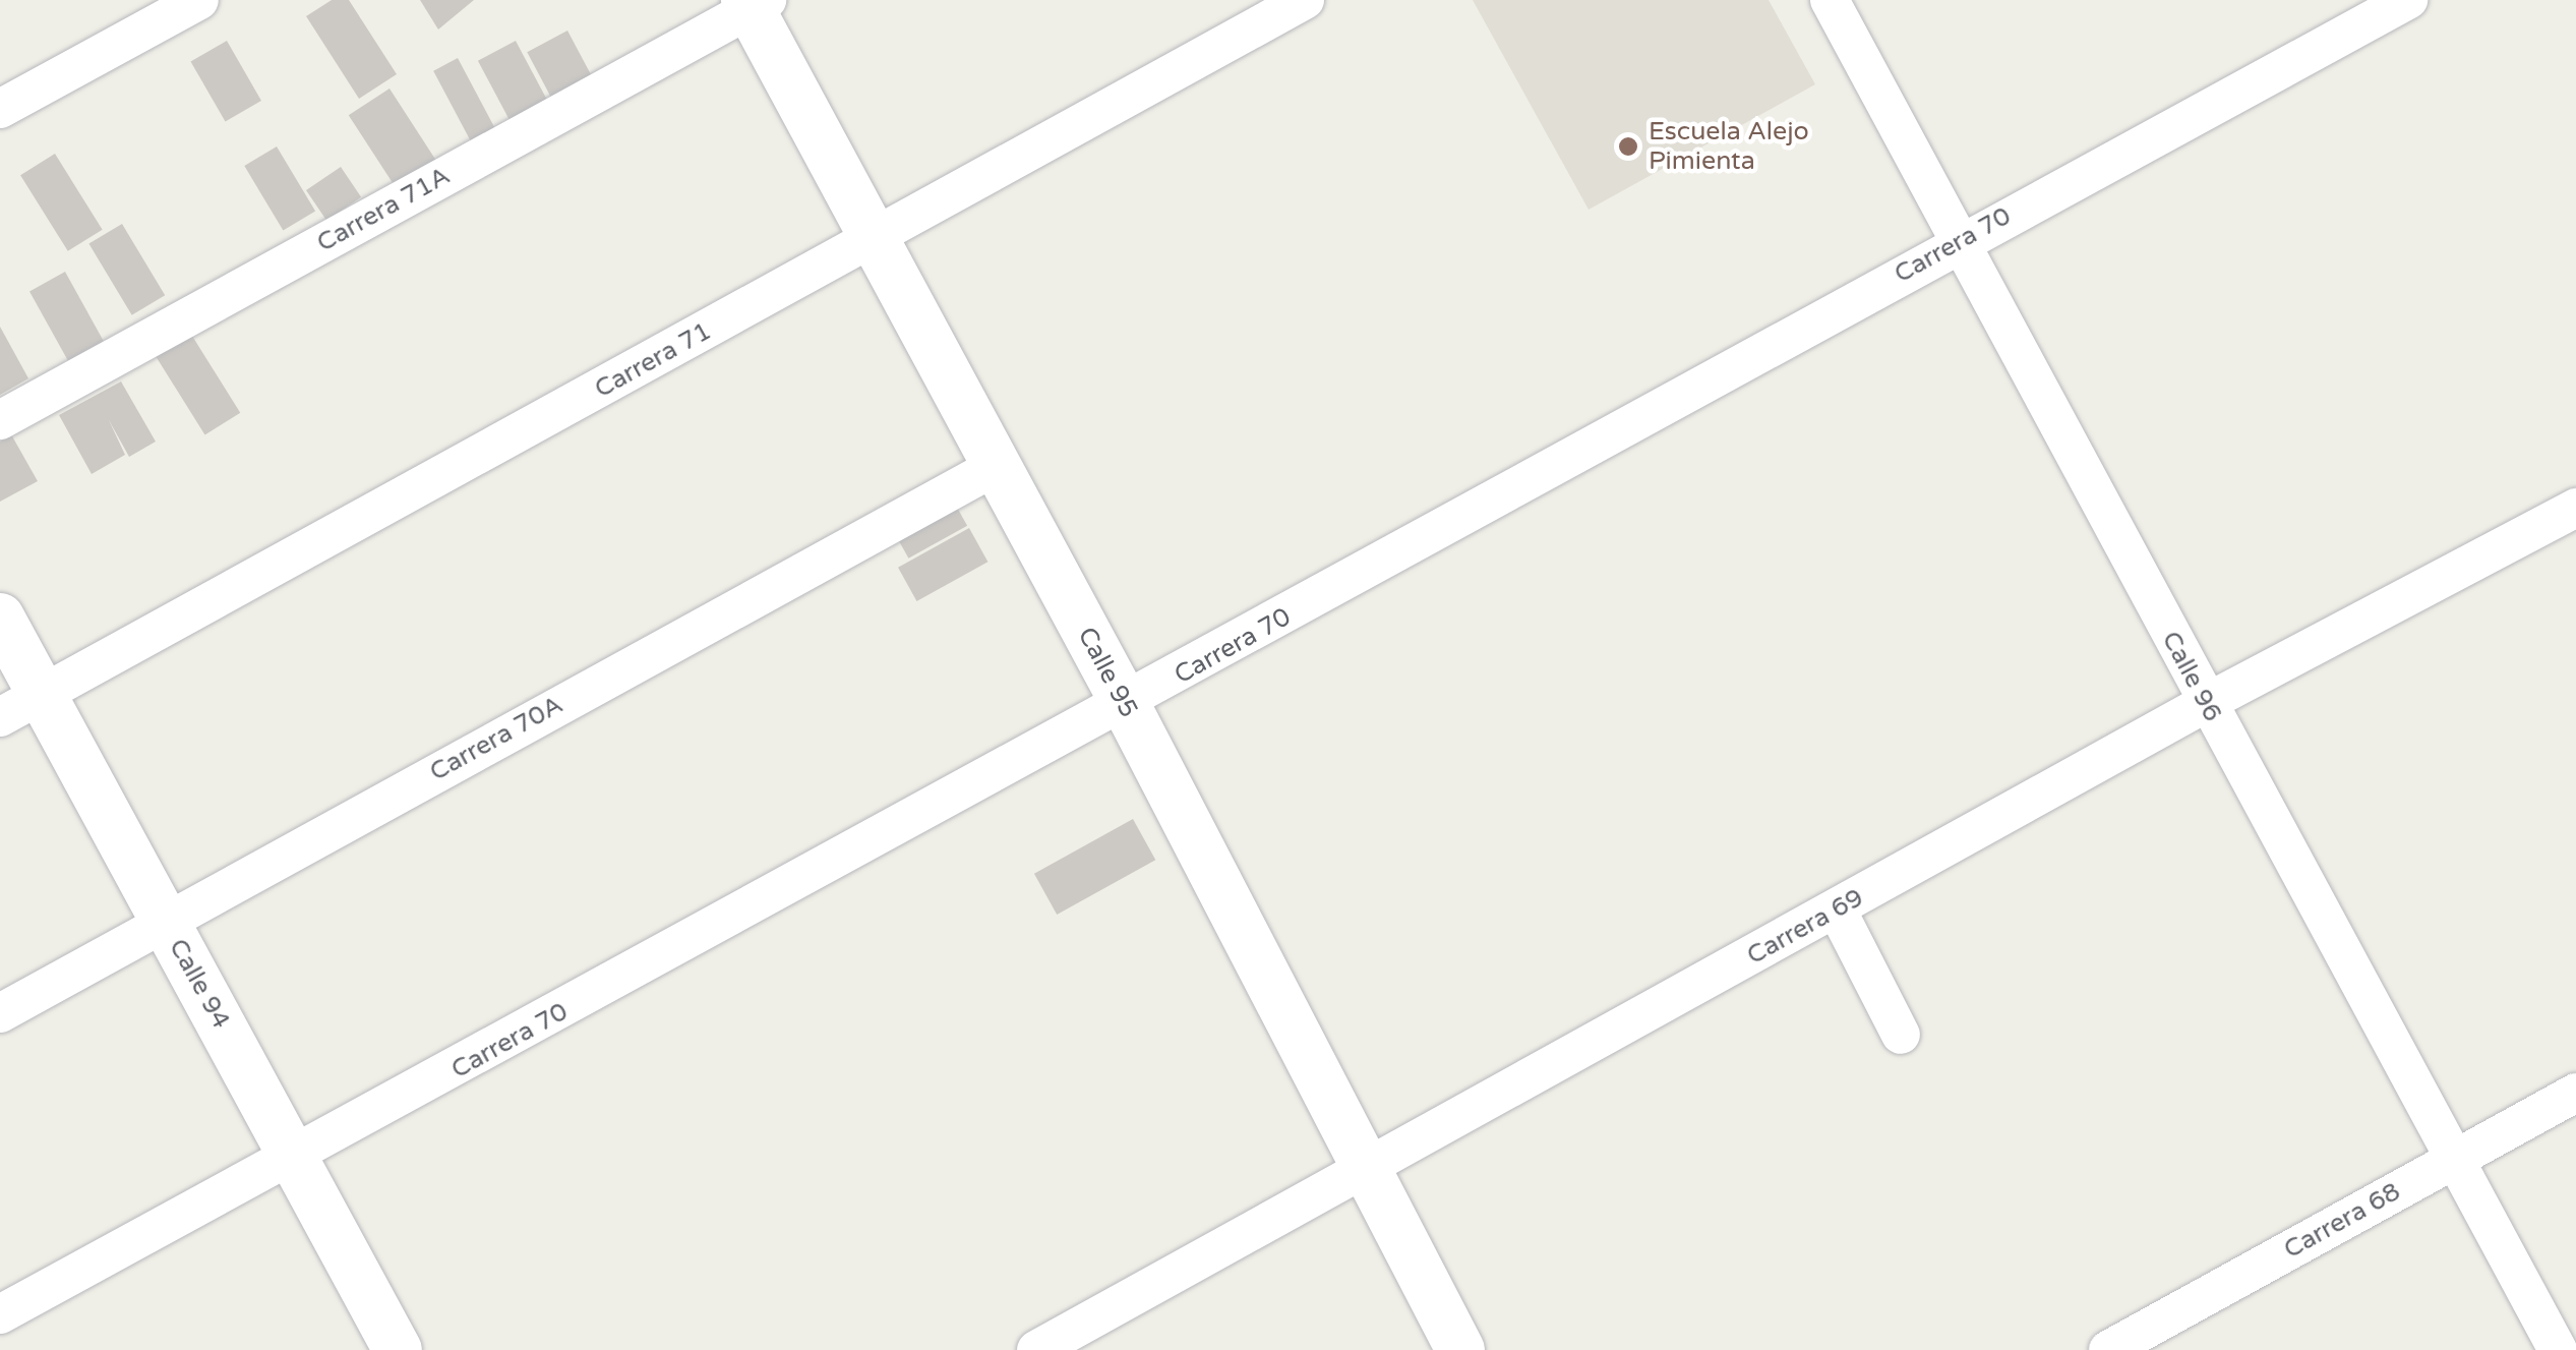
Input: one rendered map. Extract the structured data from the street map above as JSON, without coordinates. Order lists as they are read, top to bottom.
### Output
{
  "streets": {
    "street": [
      "Carrera 71A",
      "Carrera 70",
      "Carrera 71",
      "Calle 95",
      "Calle 96",
      "Carrera 70A",
      "Carrera 69",
      "Calle 94",
      "Carrera 68"
    ]
  },
  "crossings": [
    ["Carrera 71A", "Calle 95"],
    ["Carrera 70", "Calle 95"],
    ["Carrera 70", "Calle 96"],
    ["Carrera 70", "Calle 94"],
    ["Carrera 71", "Calle 95"],
    ["Carrera 71", "Calle 94"],
    ["Calle 95", "Carrera 70A"],
    ["Calle 95", "Carrera 69"],
    ["Calle 96", "Carrera 69"],
    ["Calle 96", "Carrera 68"],
    ["Carrera 70A", "Calle 94"]
  ],
  "places": ["Escuela Alejo Pimienta"]
}
